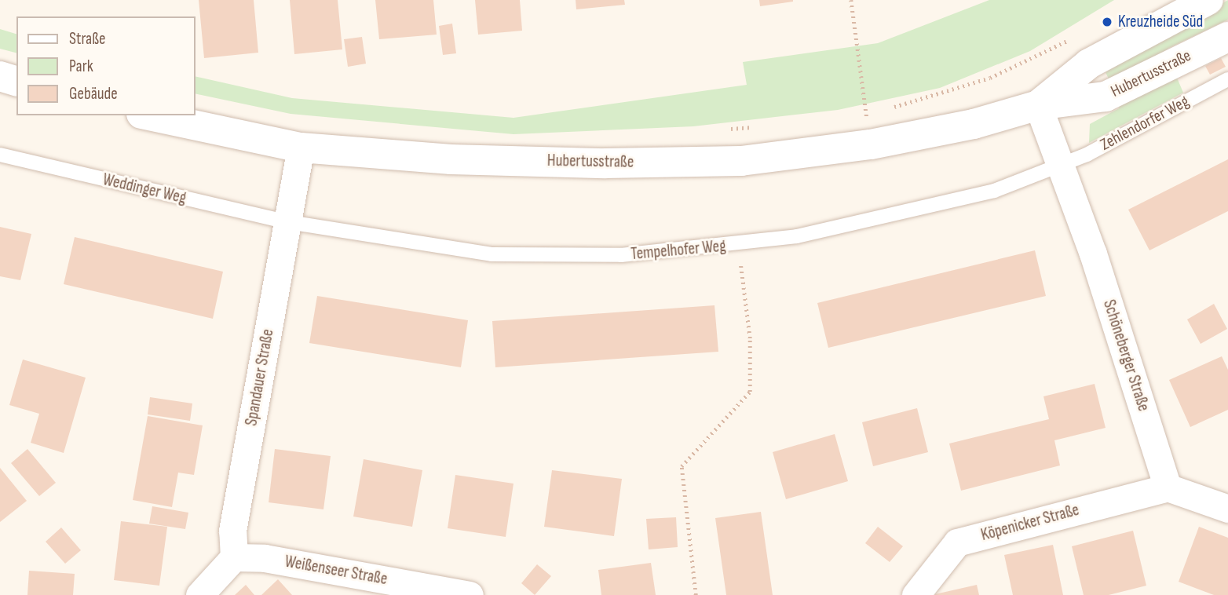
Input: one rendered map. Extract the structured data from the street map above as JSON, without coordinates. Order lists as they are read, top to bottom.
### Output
{
  "streets": {
    "street": [
      "Hubertusstraße",
      "Schöneberger Straße",
      "Spandauer Straße",
      "Köpenicker Straße",
      "Weißenseer Straße"
    ],
    "lane": ["Zehlendorfer Weg", "Weddinger Weg", "Tempelhofer Weg"]
  },
  "crossings": [
    ["Hubertusstraße", "Spandauer Straße"],
    ["Zehlendorfer Weg", "Tempelhofer Weg"],
    ["Zehlendorfer Weg", "Schöneberger Straße"],
    ["Weddinger Weg", "Tempelhofer Weg"],
    ["Weddinger Weg", "Spandauer Straße"],
    ["Tempelhofer Weg", "Schöneberger Straße"],
    ["Tempelhofer Weg", "Spandauer Straße"],
    ["Schöneberger Straße", "Köpenicker Straße"],
    ["Spandauer Straße", "Weißenseer Straße"]
  ],
  "places": ["Kreuzheide Süd"],
  "legend": ["Straße", "Park", "Gebäude"]
}
